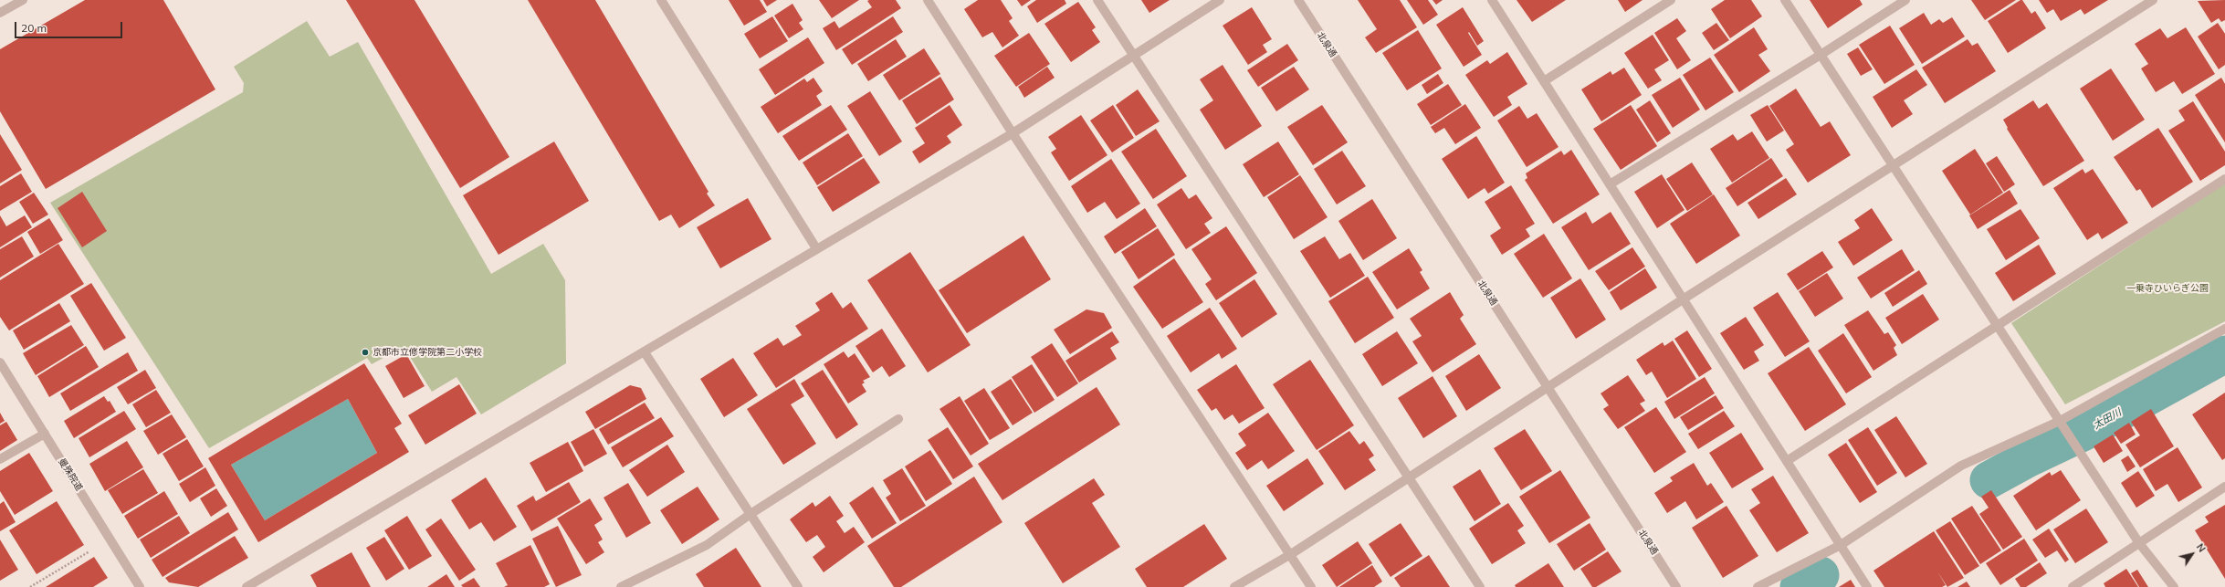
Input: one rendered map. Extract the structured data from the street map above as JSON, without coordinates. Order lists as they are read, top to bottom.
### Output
{
  "streets": {
    "street": ["北泉通", "曼殊院道"]
  },
  "water": ["太田川"],
  "parks": ["一乗寺ひいらぎ公園"],
  "places": ["京都市立修学院第二小学校"],
  "scale_bar": "20 m",
  "north": "top right"
}
